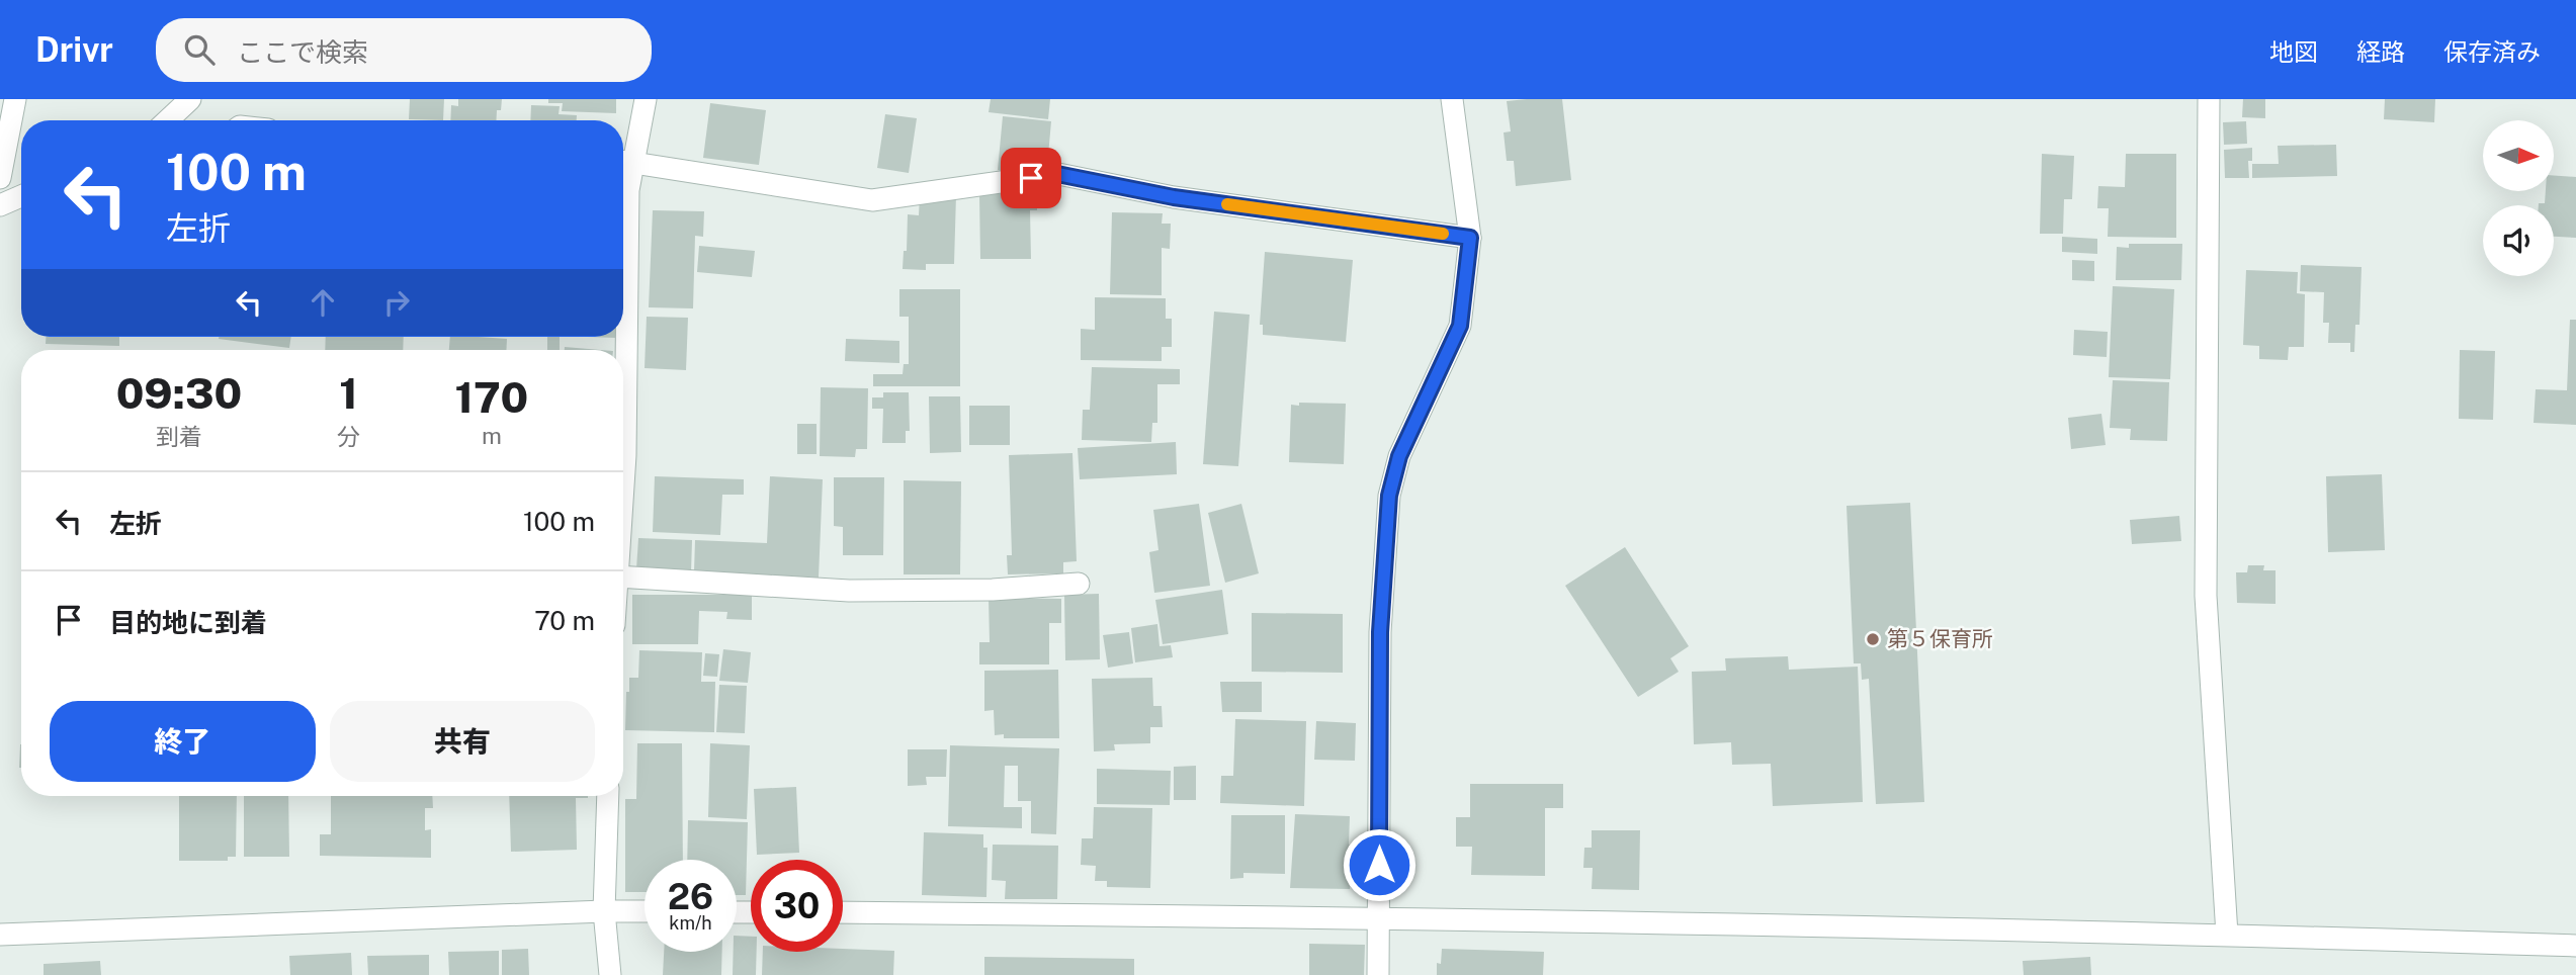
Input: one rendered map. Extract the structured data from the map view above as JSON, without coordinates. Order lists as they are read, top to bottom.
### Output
{
  "places": ["第５保育所"],
  "north": "right",
  "page": {
    "header": "Drivr",
    "search": "ここで検索",
    "nav": ["地図", "経路", "保存済み"],
    "turn": ["100 m", "左折"],
    "eta": [
      "09:30",
      "到着",
      "1",
      "分",
      "170",
      "m"
    ],
    "list": [
      {
        "name": "左折",
        "value": "100 m"
      },
      {
        "name": "目的地に到着",
        "value": "70 m"
      }
    ],
    "buttons": ["終了", "共有"],
    "speed": "26 km/h",
    "limit": "30"
  }
}
